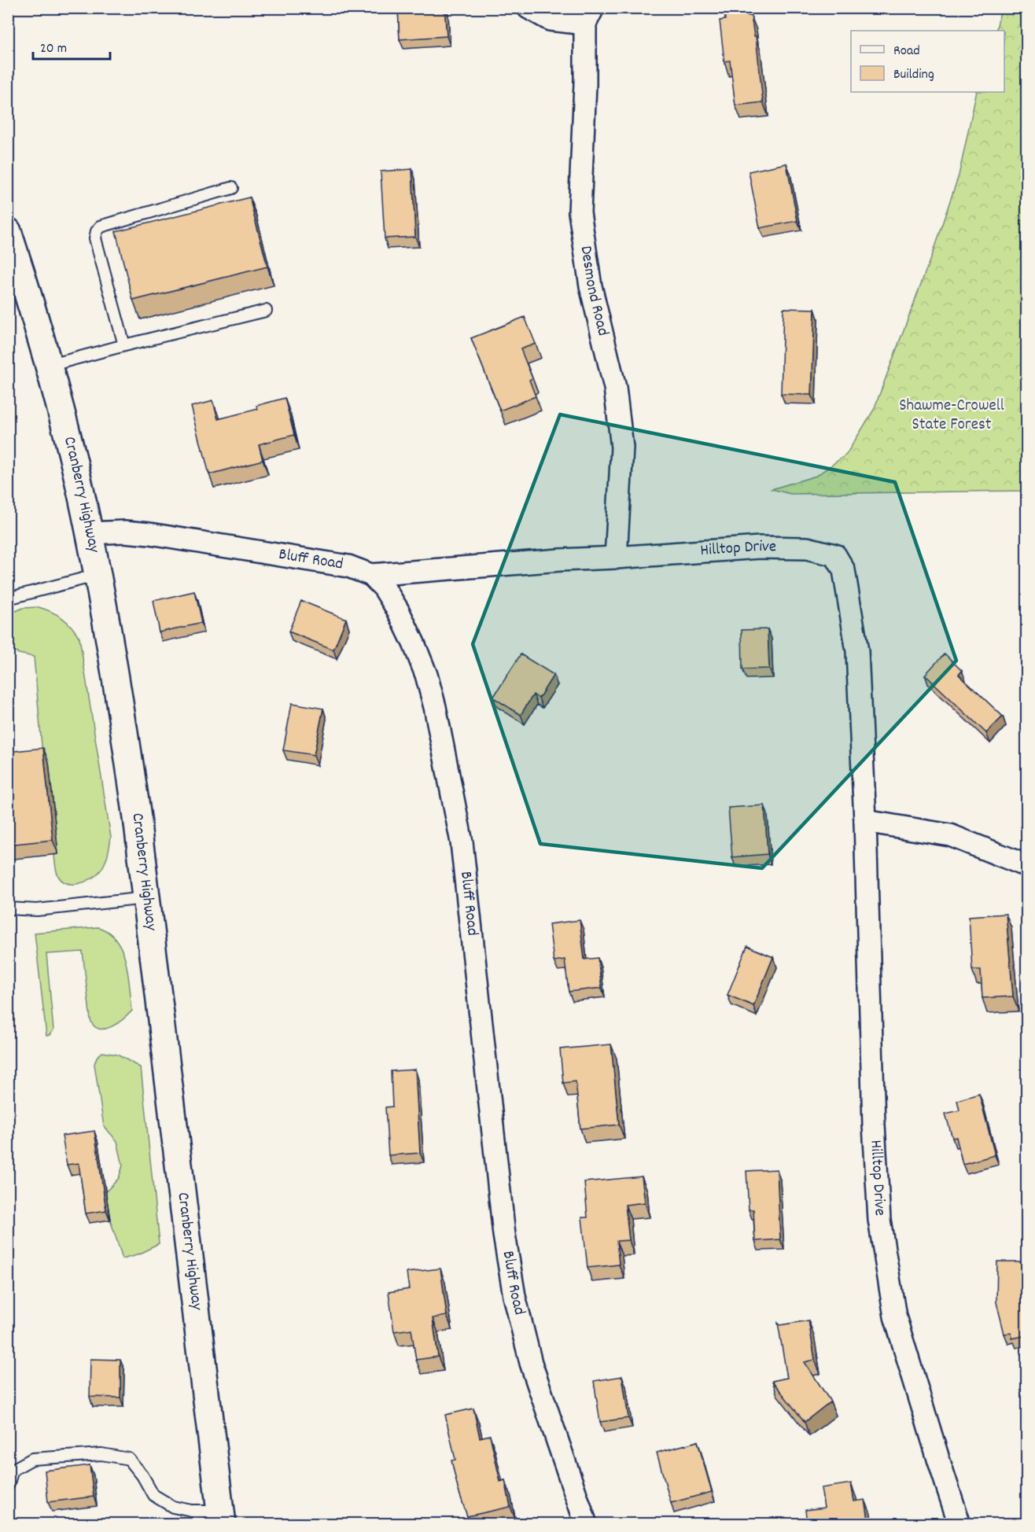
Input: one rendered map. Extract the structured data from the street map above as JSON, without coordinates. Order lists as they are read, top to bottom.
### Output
{
  "streets": {
    "main road": ["Cranberry Highway"],
    "street": ["Desmond Road", "Hilltop Drive", "Bluff Road"]
  },
  "crossings": [
    ["Desmond Road", "Hilltop Drive"],
    ["Cranberry Highway", "Bluff Road"],
    ["Hilltop Drive", "Bluff Road"]
  ],
  "parks": ["Shawme-Crowell State Forest"],
  "legend": ["Road", "Building"],
  "scale_bar": "20 m"
}
